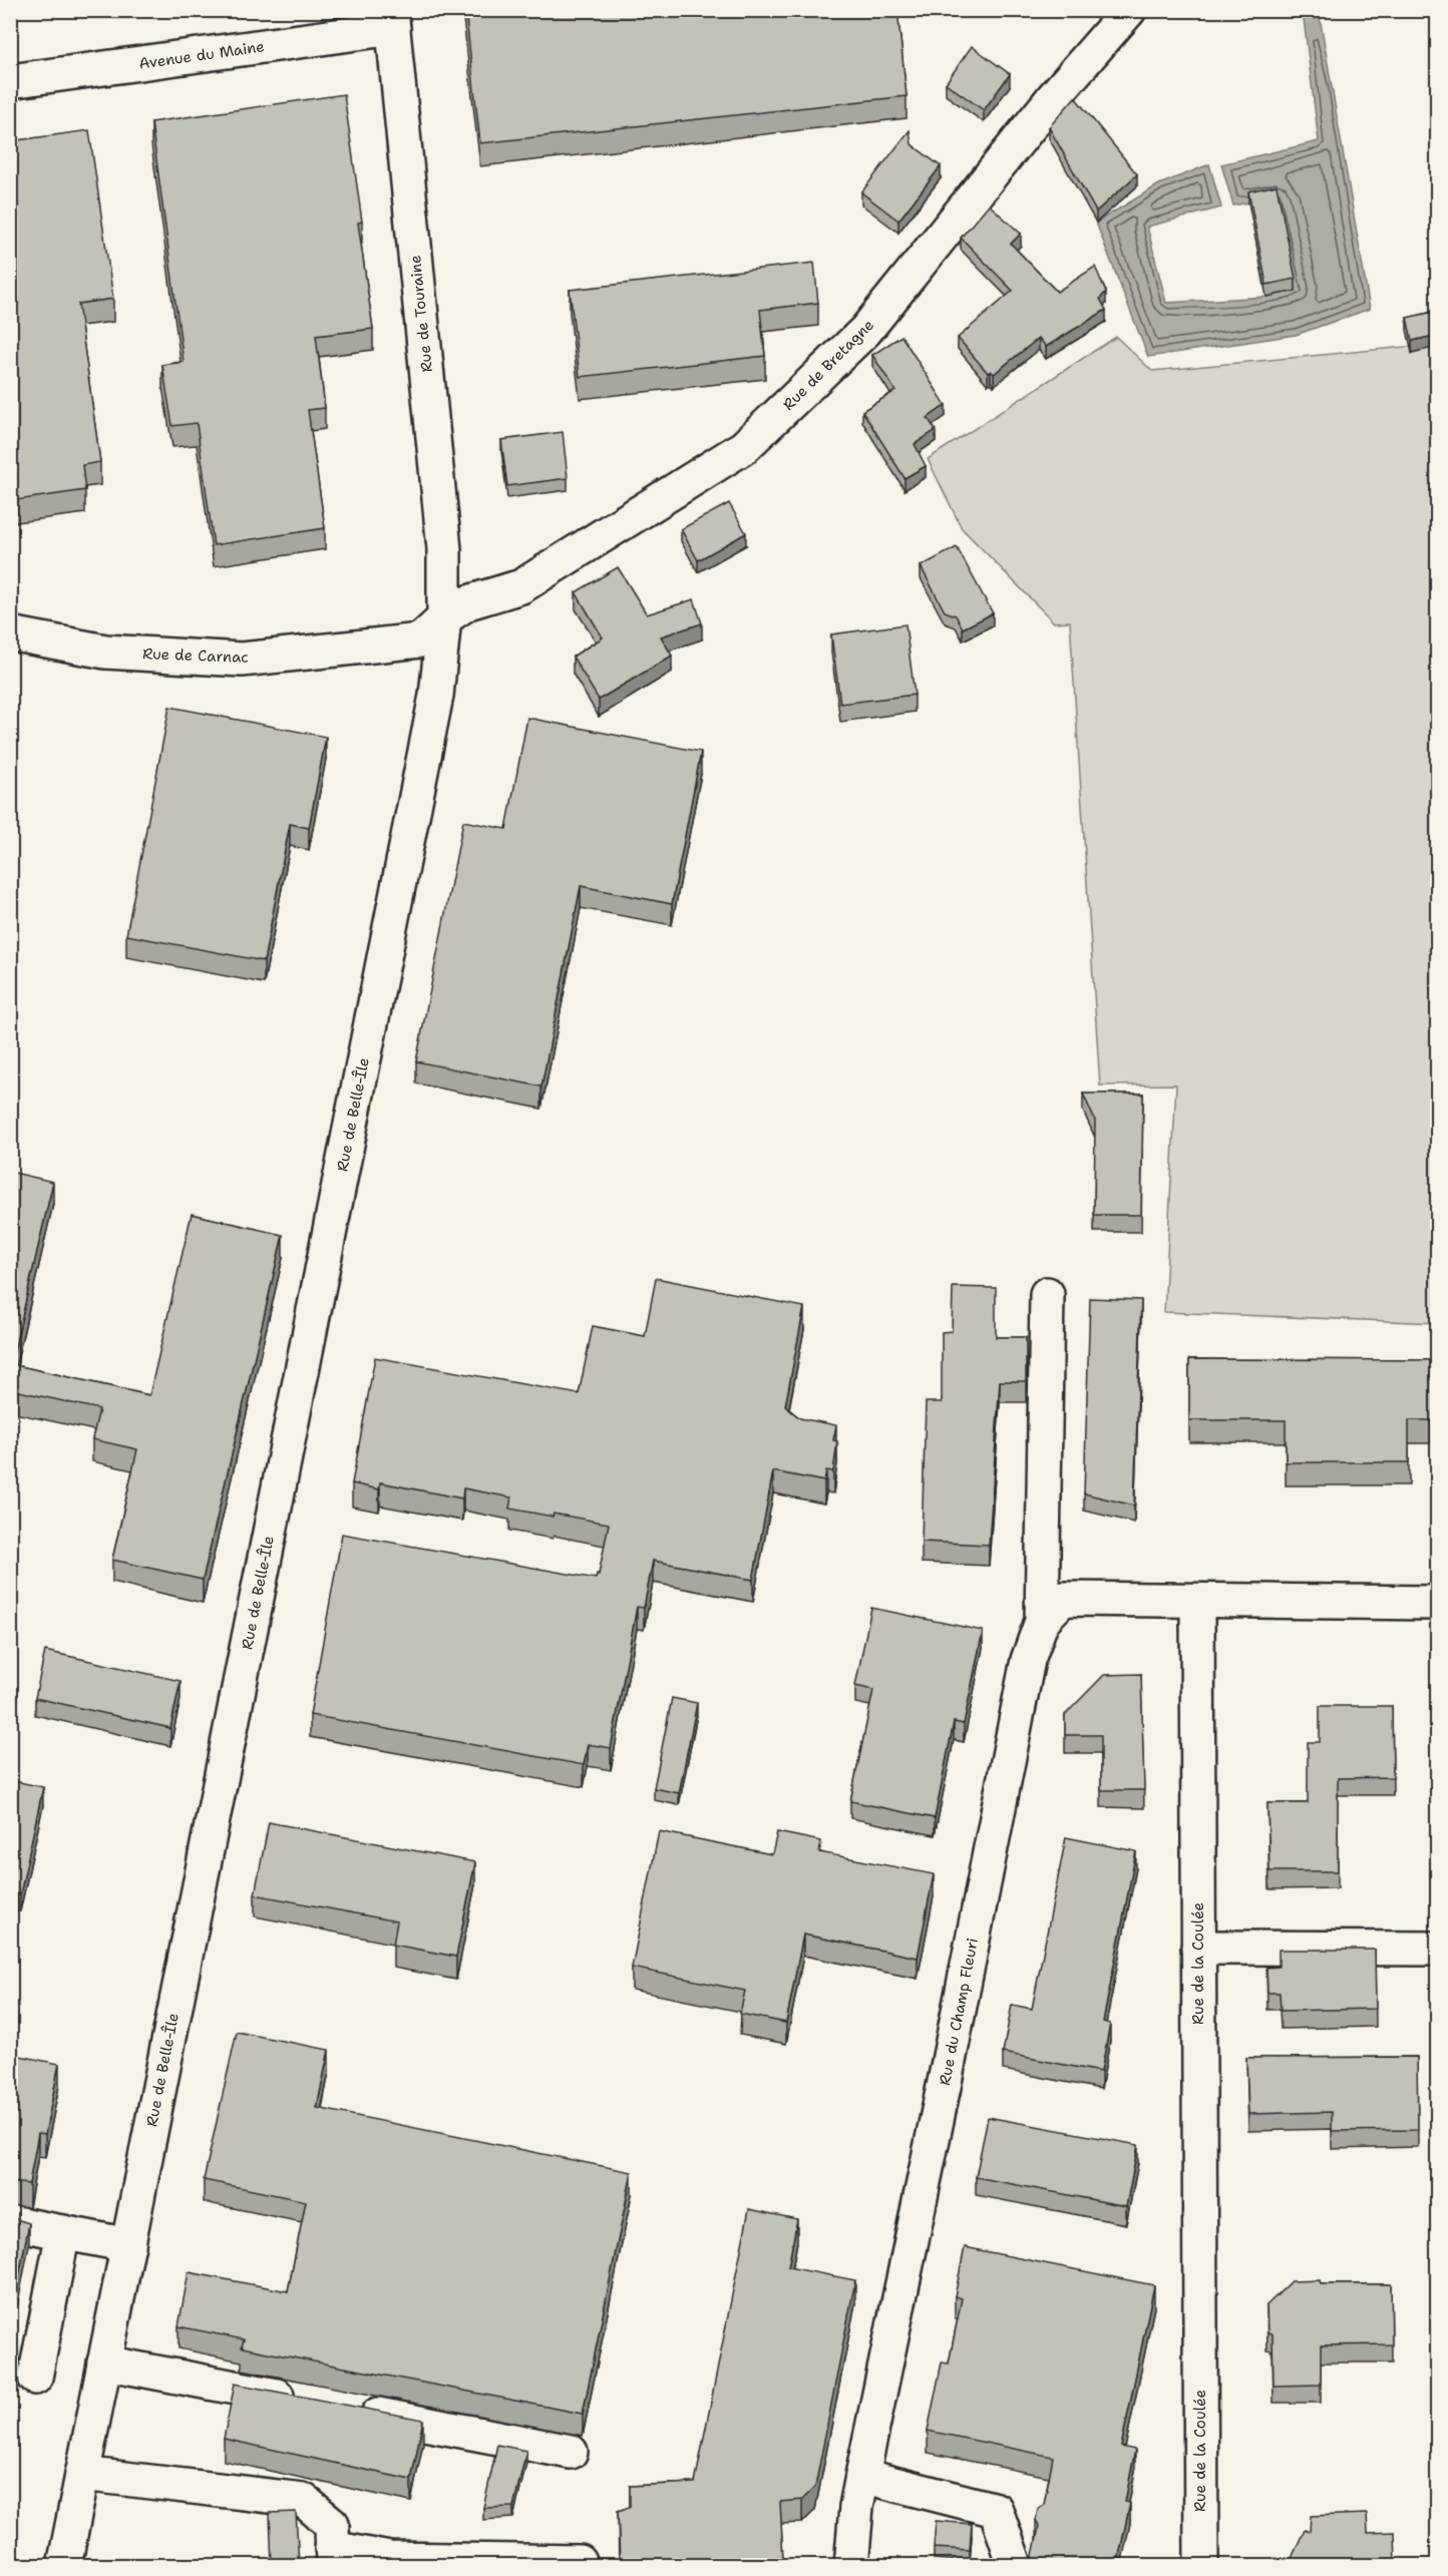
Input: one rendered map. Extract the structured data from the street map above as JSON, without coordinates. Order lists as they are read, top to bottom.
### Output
{
  "streets": {
    "street": [
      "Avenue du Maine",
      "Rue de Touraine",
      "Rue de Bretagne",
      "Rue de Carnac",
      "Rue de Belle-Île",
      "Rue de la Coulée",
      "Rue du Champ Fleuri"
    ]
  },
  "crossings": [
    ["Avenue du Maine", "Rue de Touraine"],
    ["Rue de Touraine", "Rue de Bretagne"],
    ["Rue de Touraine", "Rue de Carnac"],
    ["Rue de Touraine", "Rue de Belle-Île"],
    ["Rue de Bretagne", "Rue de Carnac"],
    ["Rue de Bretagne", "Rue de Belle-Île"],
    ["Rue de Carnac", "Rue de Belle-Île"],
    ["Rue de la Coulée", "Rue du Champ Fleuri"]
  ]
}
